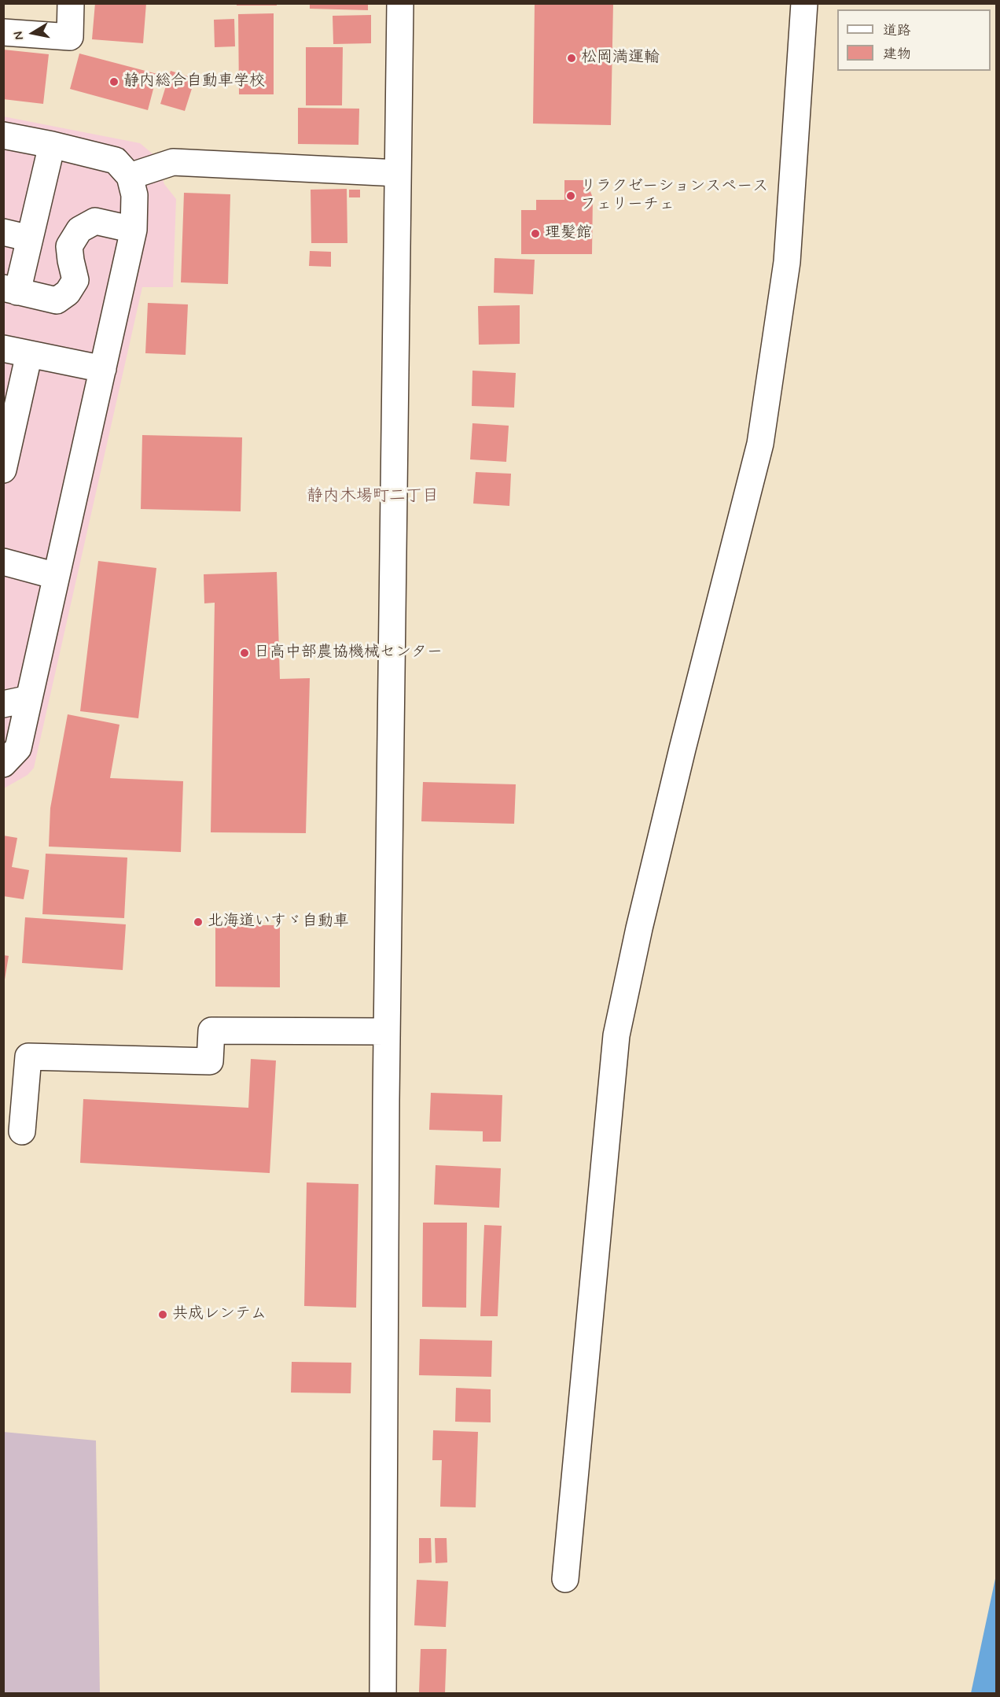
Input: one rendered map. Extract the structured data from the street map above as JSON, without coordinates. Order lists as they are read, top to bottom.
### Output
{
  "districts": ["静内木場町二丁目"],
  "places": [
    "松岡満運輸",
    "静内総合自動車学校",
    "リラクゼーションスペース フェリーチェ",
    "理髪館",
    "日高中部農協機械センター",
    "北海道いすゞ自動車",
    "共成レンテム"
  ],
  "legend": ["道路", "建物"],
  "north": "left"
}
